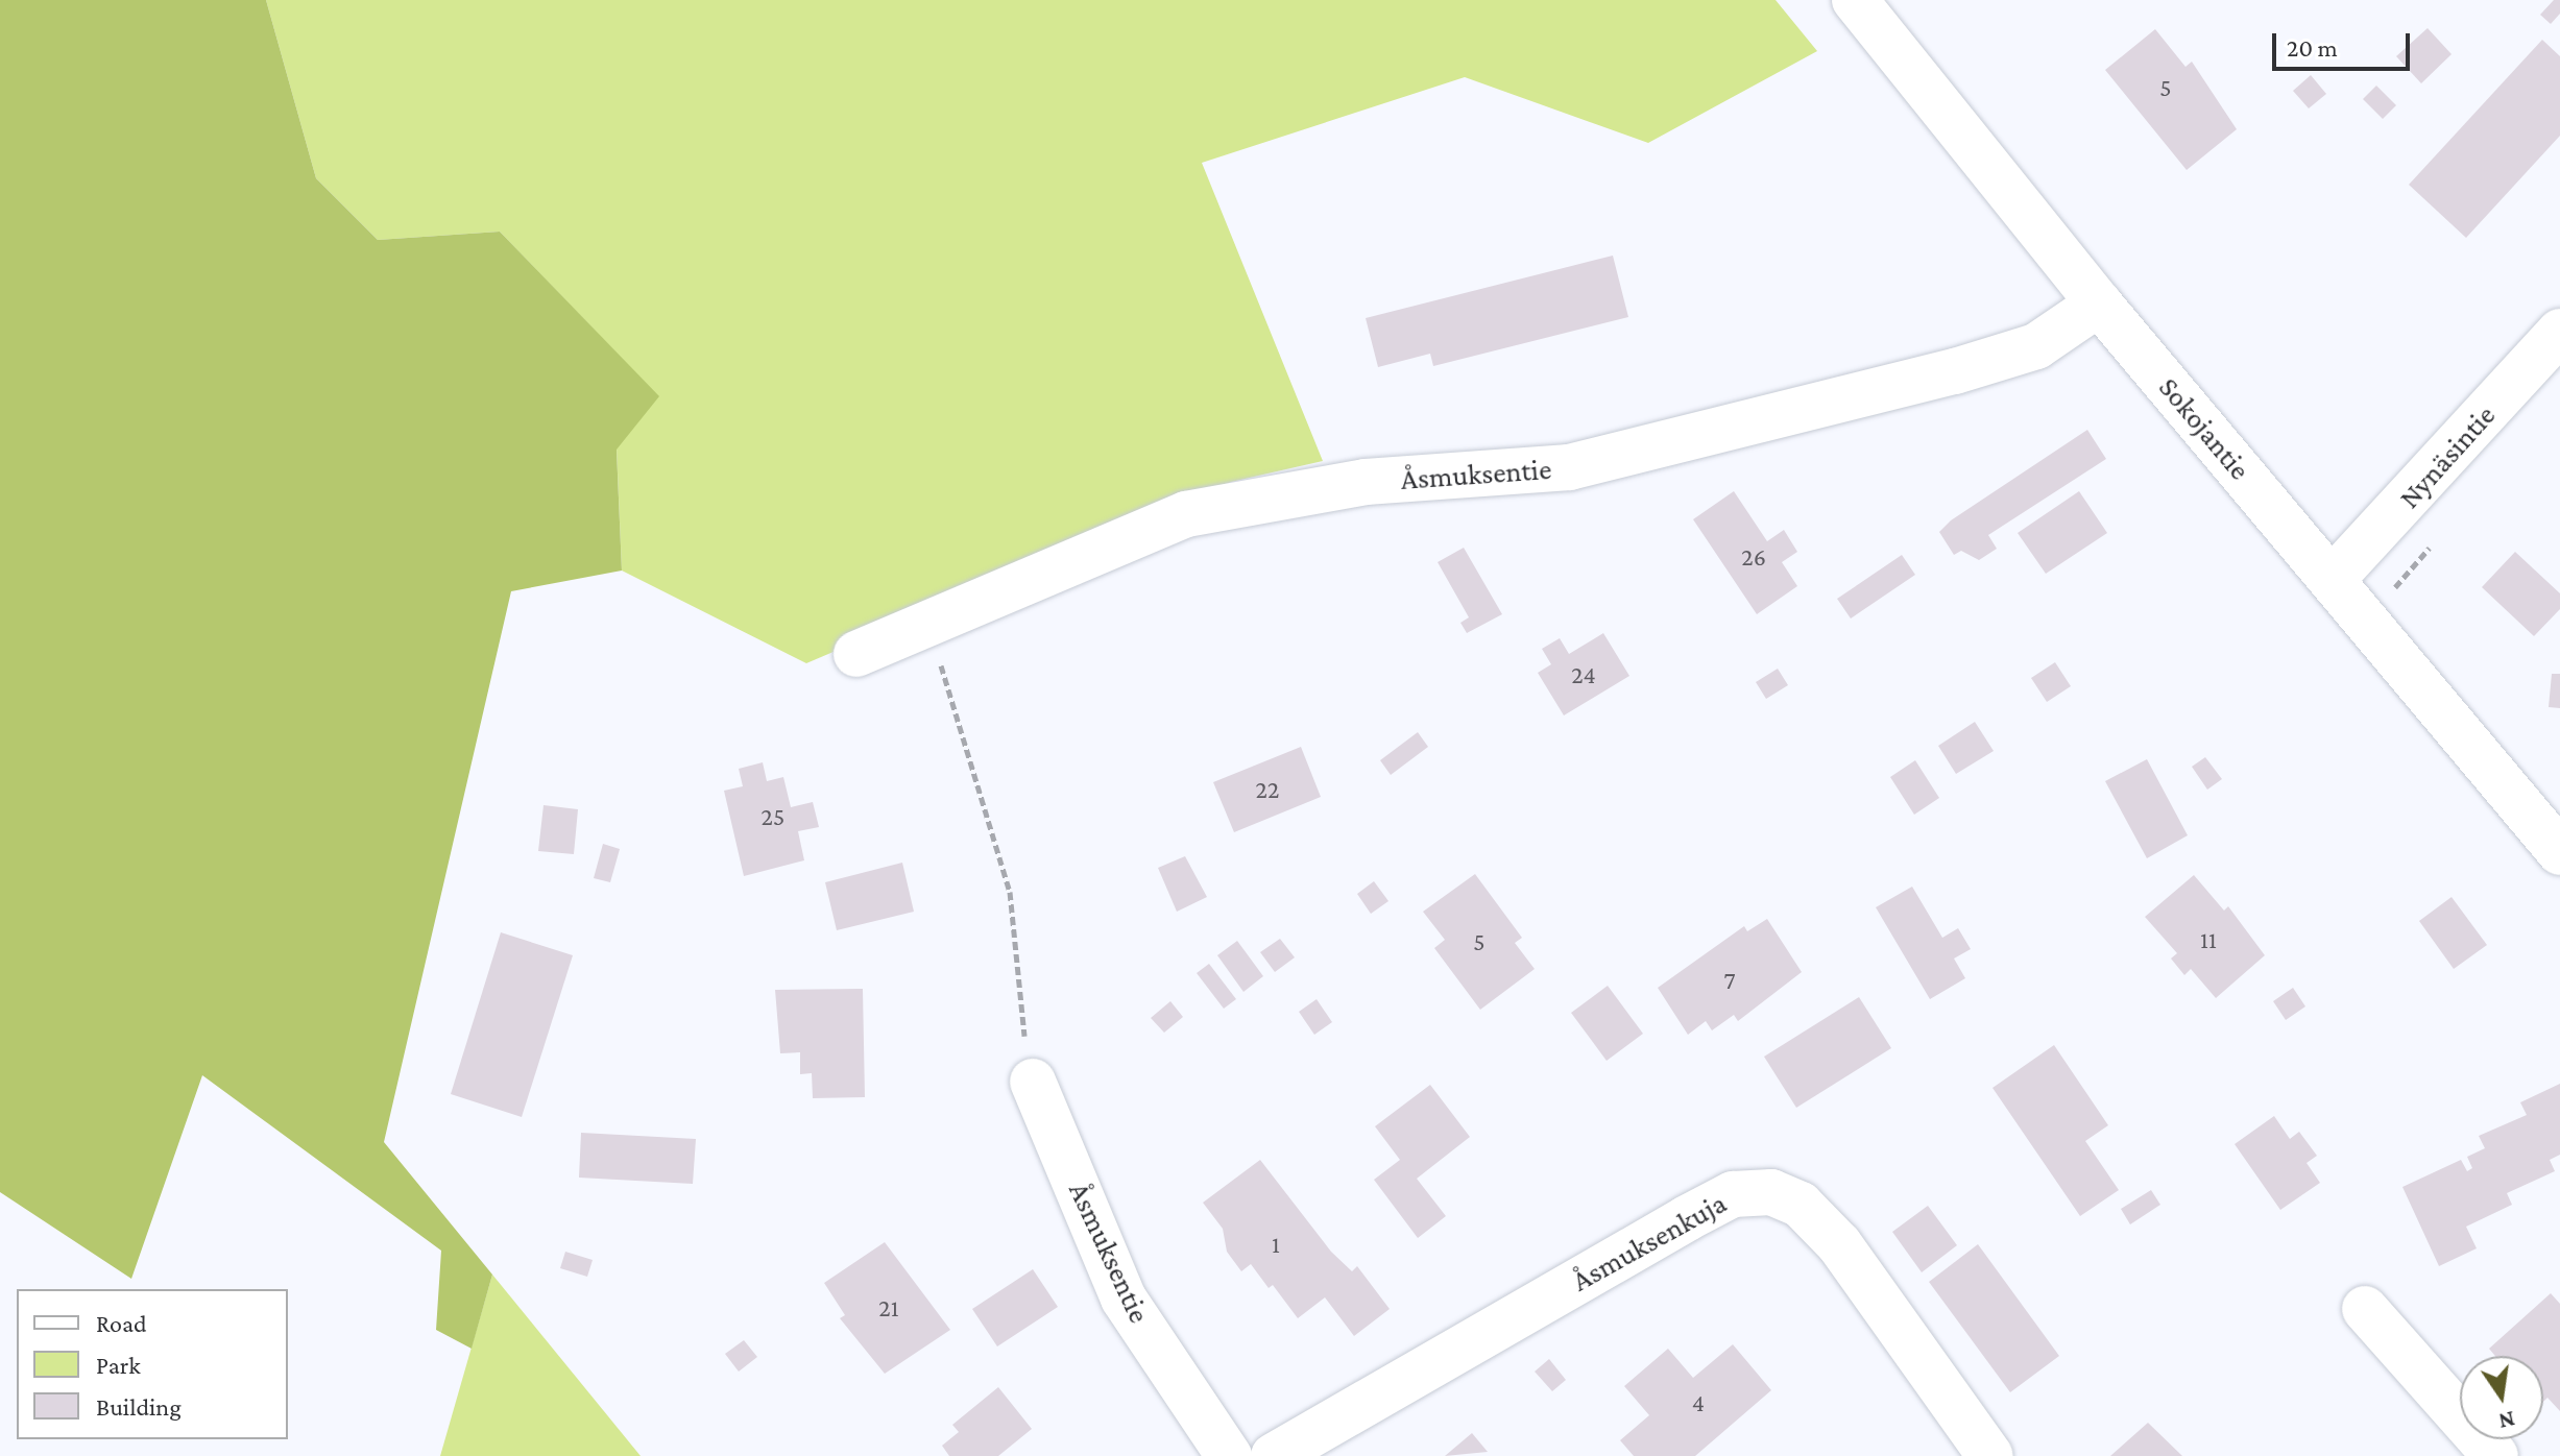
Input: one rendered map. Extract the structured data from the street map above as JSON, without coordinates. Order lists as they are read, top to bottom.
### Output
{
  "streets": {
    "street": [
      "Sokojantie",
      "Nynäsintie",
      "Åsmuksentie",
      "Åsmuksenkuja"
    ]
  },
  "crossings": [
    ["Sokojantie", "Nynäsintie"],
    ["Sokojantie", "Åsmuksentie"]
  ],
  "house_numbers": [
    "5",
    "26",
    "24",
    "22",
    "25",
    "11",
    "5",
    "7",
    "1",
    "21",
    "4"
  ],
  "legend": ["Road", "Park", "Building"],
  "scale_bar": "20 m",
  "north": "bottom"
}
